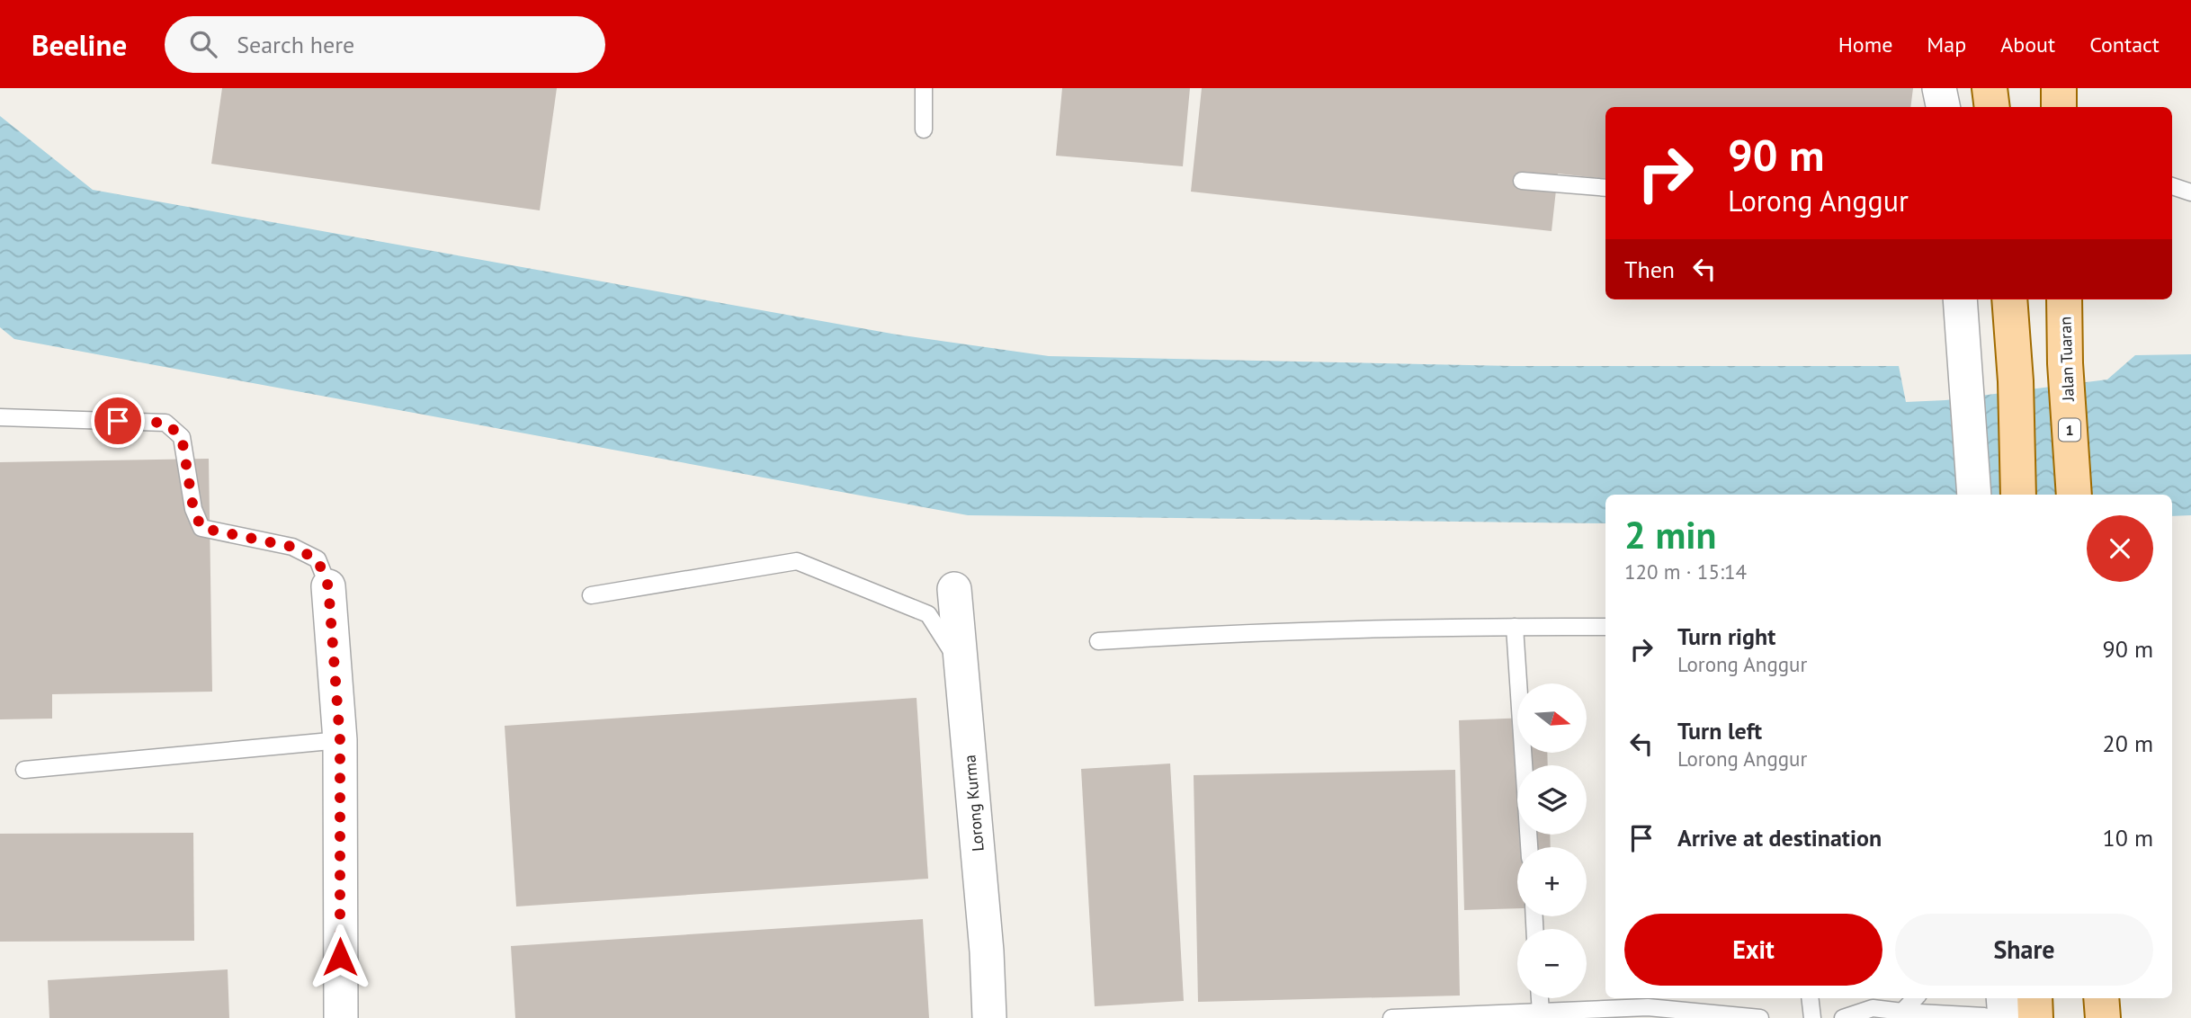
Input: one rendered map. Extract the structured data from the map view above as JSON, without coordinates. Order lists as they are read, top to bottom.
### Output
{
  "streets": {
    "main road": ["Jalan Tuaran", "1"],
    "street": ["Lorong Kurma"]
  },
  "north": "right",
  "page": {
    "header": "Beeline",
    "search": "Search here",
    "nav": [
      "Home",
      "Map",
      "About",
      "Contact"
    ],
    "turn": ["90 m", "Lorong Anggur"],
    "then": "Then",
    "heading": ["2 min", "120 m · 15:14"],
    "list": [
      {
        "name": "Turn right",
        "note": "Lorong Anggur",
        "value": "90 m"
      },
      {
        "name": "Turn left",
        "note": "Lorong Anggur",
        "value": "20 m"
      },
      {
        "name": "Arrive at destination",
        "value": "10 m"
      }
    ],
    "map_buttons": ["+", "−"],
    "buttons": ["Exit", "Share"]
  }
}
